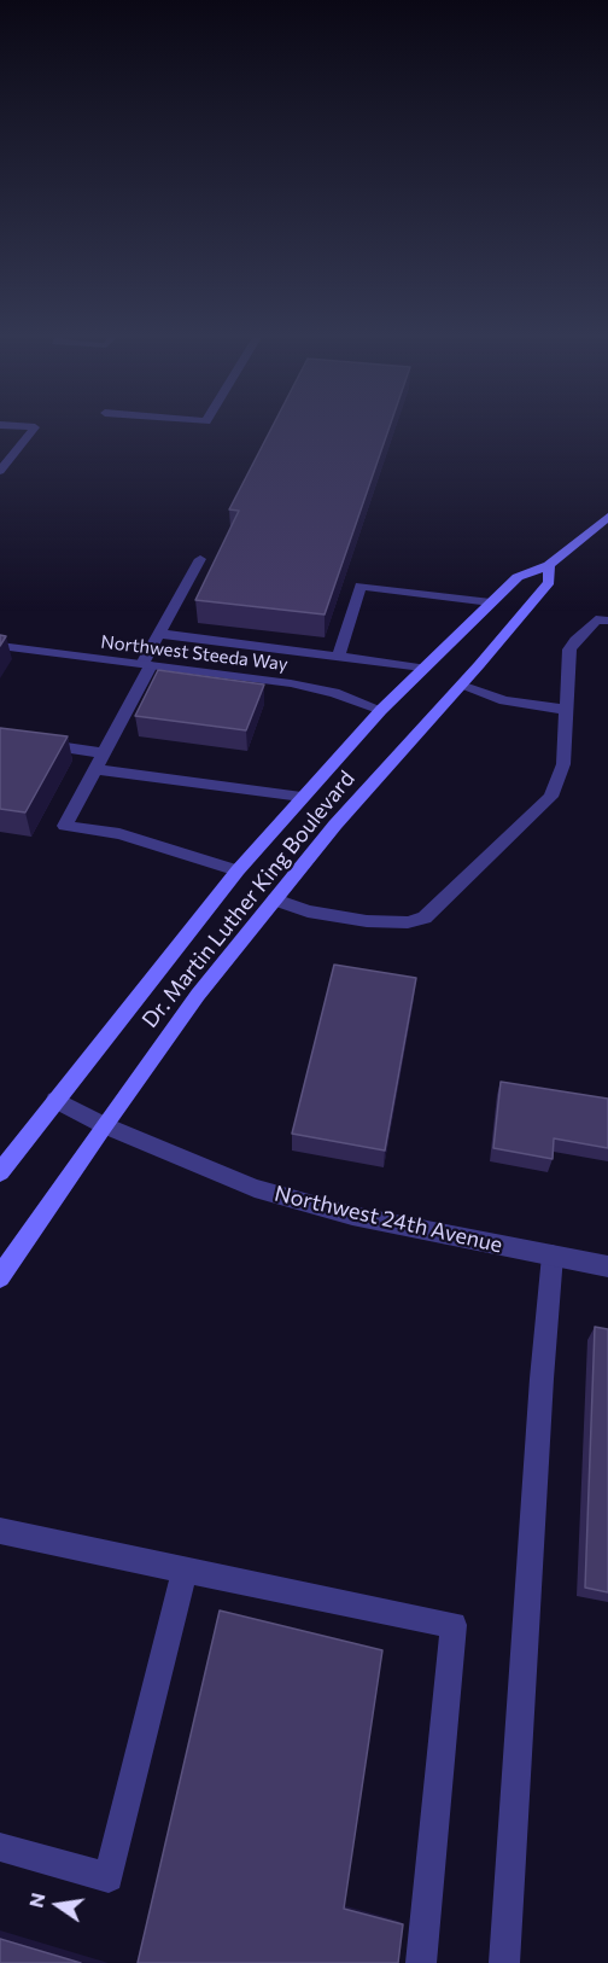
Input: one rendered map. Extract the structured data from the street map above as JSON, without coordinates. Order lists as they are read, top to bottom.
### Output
{
  "streets": {
    "main road": ["Dr. Martin Luther King Boulevard"],
    "street": ["Northwest Steeda Way", "Northwest 24th Avenue"]
  },
  "crossings": [
    ["Northwest Steeda Way", "Dr. Martin Luther King Boulevard"],
    ["Dr. Martin Luther King Boulevard", "Northwest 24th Avenue"]
  ],
  "north": "left"
}
